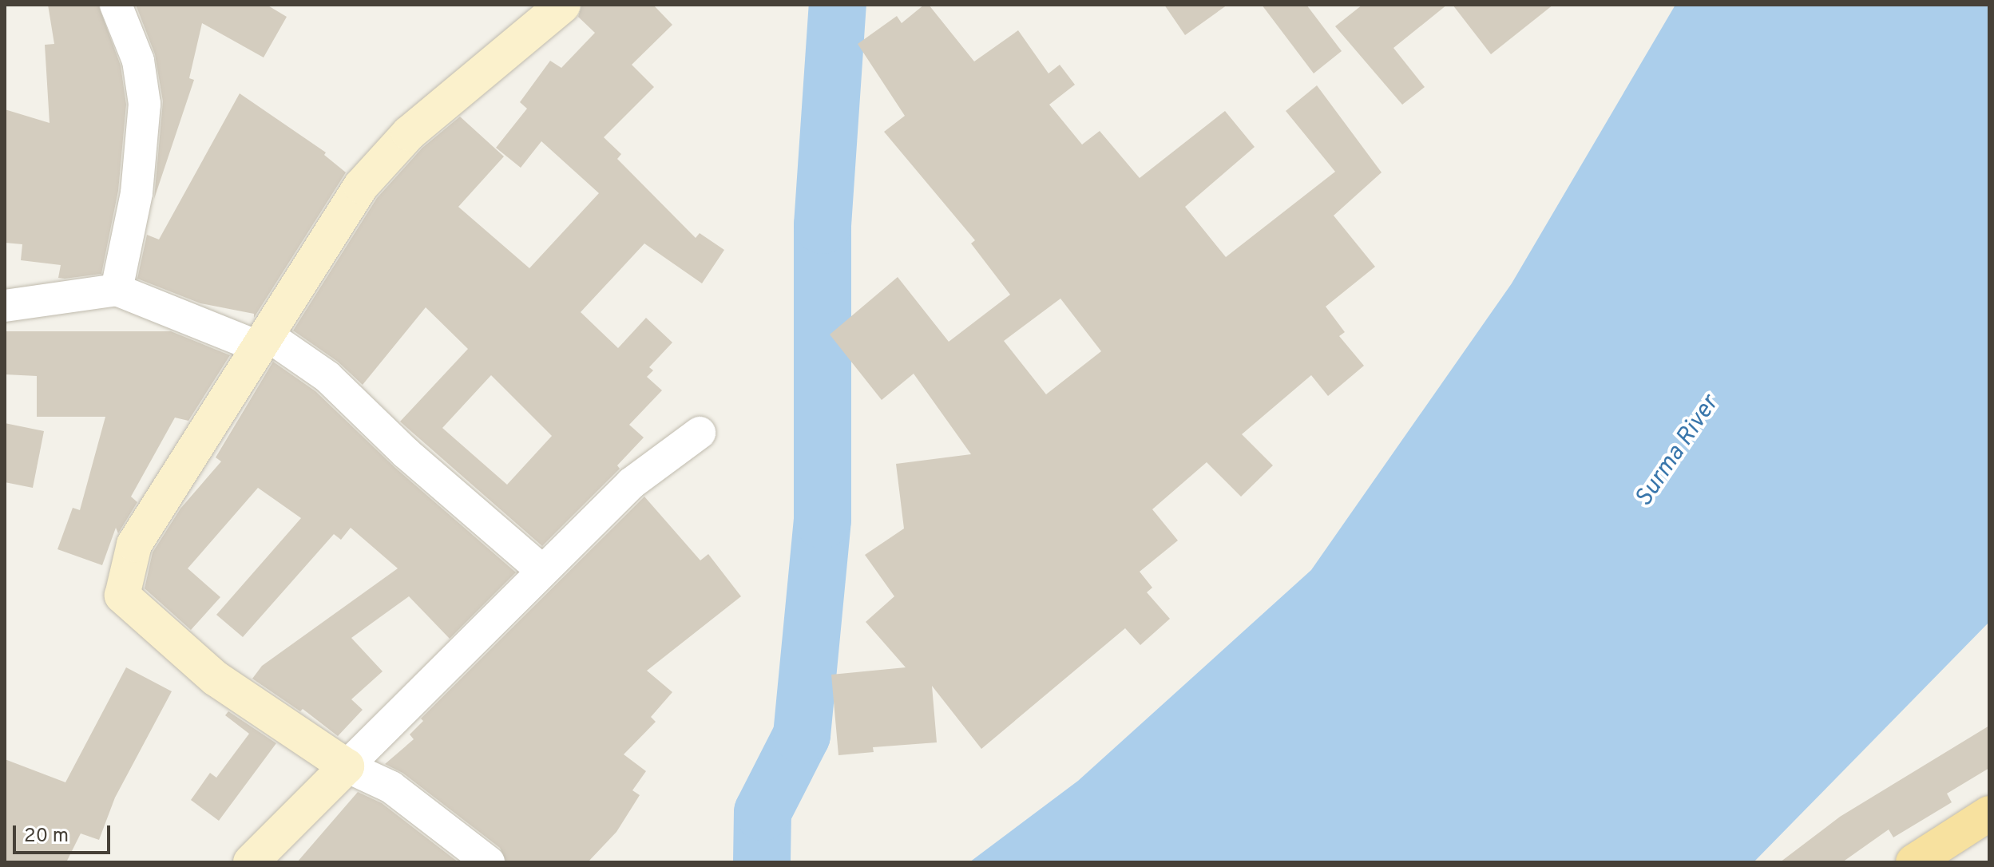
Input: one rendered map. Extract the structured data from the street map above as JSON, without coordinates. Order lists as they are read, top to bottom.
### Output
{
  "water": ["Surma River"],
  "scale_bar": "20 m"
}
